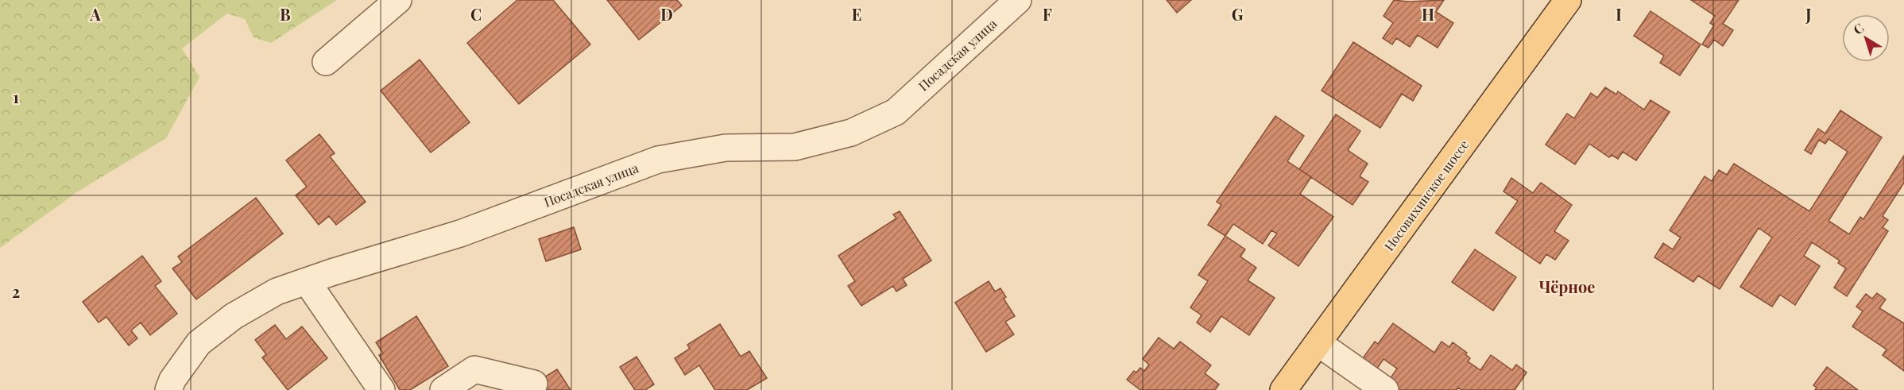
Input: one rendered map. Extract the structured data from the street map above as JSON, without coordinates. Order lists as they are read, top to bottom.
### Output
{
  "streets": {
    "main road": ["Носовихинское шоссе"],
    "street": ["Посадская улица"]
  },
  "districts": ["Чёрное"],
  "north": "top left",
  "grid": {
    "columns": [
      "A",
      "B",
      "C",
      "D",
      "E",
      "F",
      "G",
      "H",
      "I",
      "J"
    ],
    "rows": ["1", "2"]
  }
}
